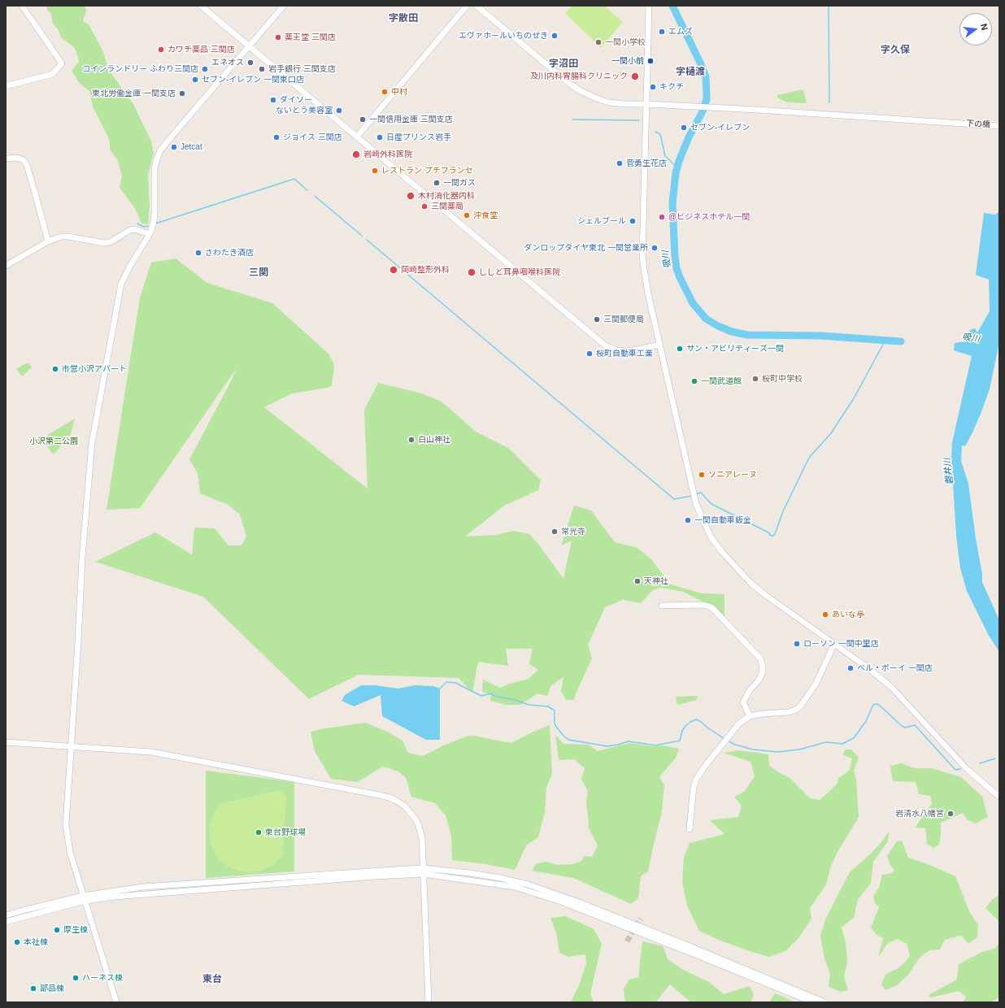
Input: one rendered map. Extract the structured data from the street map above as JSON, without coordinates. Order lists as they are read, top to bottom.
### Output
{
  "streets": {
    "street": ["下の橋"]
  },
  "districts": [
    "字散田",
    "字久保",
    "字沼田",
    "字樋渡",
    "三関",
    "東台"
  ],
  "water": ["吸川", "磐井川"],
  "parks": ["小沢第二公園"],
  "places": [
    "エムズ",
    "エヴァホールいちのせき",
    "薬王堂 三関店",
    "一関小学校",
    "カワチ薬品 三関店",
    "一関小前",
    "エネオス",
    "コインランドリー ふわり三関店",
    "岩手銀行 三関支店",
    "及川内科胃腸科クリニック",
    "セブン-イレブン 一関東口店",
    "キクチ",
    "中村",
    "東北労働金庫 一関支店",
    "ダイソー",
    "ないとう美容室",
    "一関信用金庫 三関支店",
    "セブン-イレブン",
    "ジョイス 三関店",
    "日産プリンス岩手",
    "Jetcat",
    "岩崎外科医院",
    "菅勇生花店",
    "レストラン プチフランセ",
    "一関ガス",
    "木村消化器内科",
    "三関薬局",
    "沖食堂",
    "@ビジネスホテル一関",
    "シェルブール",
    "ダンロップタイヤ東北 一関営業所",
    "さわたき酒店",
    "岡崎整形外科",
    "ししど耳鼻咽喉科医院",
    "三関郵便局",
    "サン・アビリティーズ一関",
    "桜町自動車工業",
    "市営小沢アパート",
    "桜町中学校",
    "一関武道館",
    "白山神社",
    "ソニアレーヌ",
    "一関自動車鈑金",
    "常光寺",
    "天神社",
    "あいな亭",
    "ローソン 一関中里店",
    "ベル・ボーイ 一関店",
    "岩清水八幡宮",
    "東台野球場",
    "厚生棟",
    "本社棟",
    "ハーネス棟",
    "部品棟"
  ],
  "north": "right"
}
